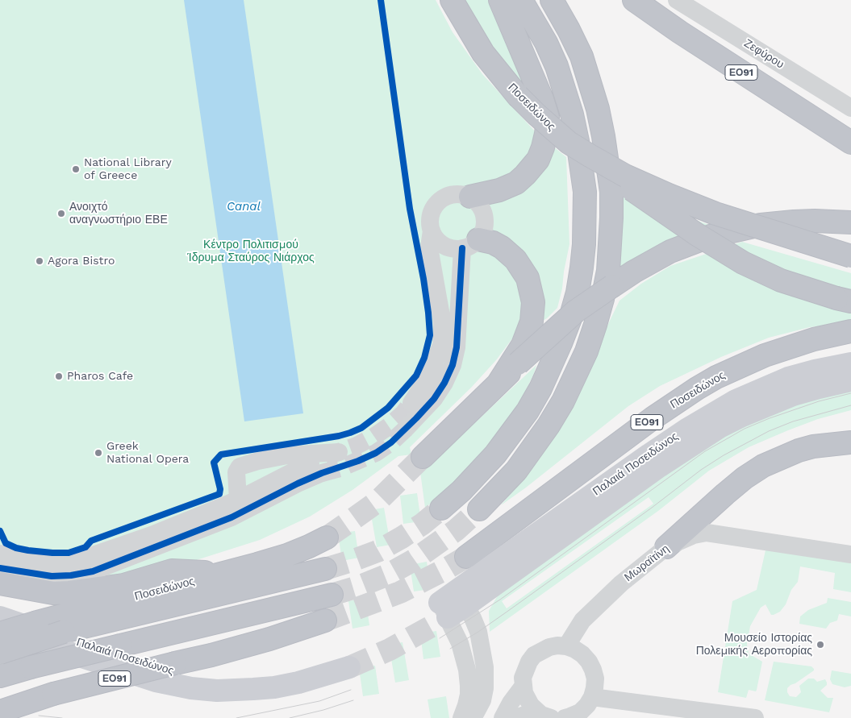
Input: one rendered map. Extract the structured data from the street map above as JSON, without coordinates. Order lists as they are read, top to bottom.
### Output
{
  "streets": {
    "highway": ["ΕΟ91", "Ποσειδώνος"],
    "main road": ["Παλαιά Ποσειδώνος"],
    "street": ["Ζεφύρου", "Μωραϊτίνη"]
  },
  "water": ["Canal"],
  "parks": ["Κέντρο Πολιτισμού Ίδρυμα Σταύρος Νιάρχος"],
  "places": [
    "National Library of Greece",
    "Ανοιχτό αναγνωστήριο ΕΒΕ",
    "Agora Bistro",
    "Pharos Cafe",
    "Greek National Opera",
    "Μουσείο Ιστορίας Πολεμικής Αεροπορίας"
  ]
}
